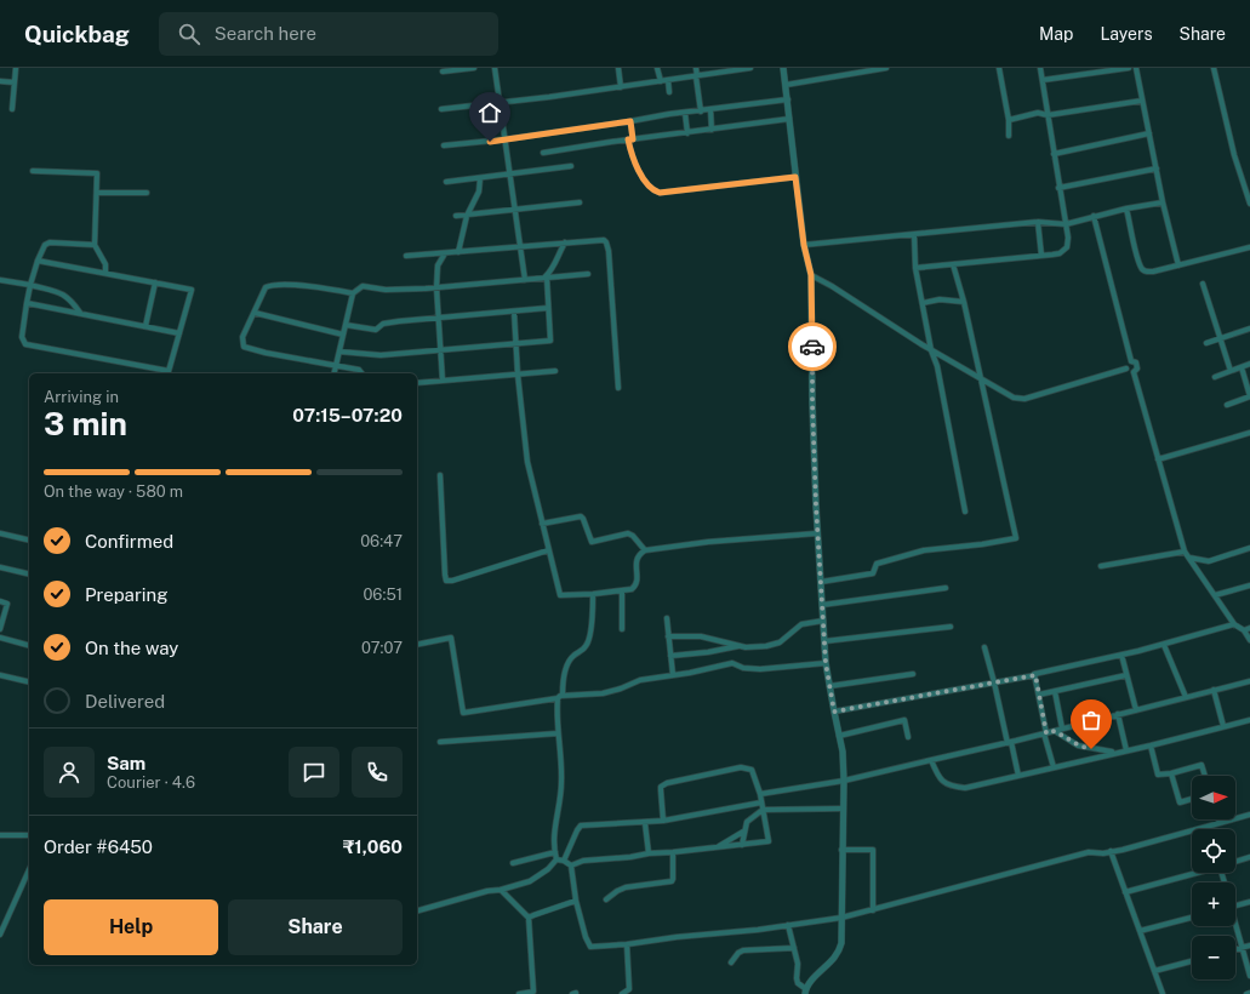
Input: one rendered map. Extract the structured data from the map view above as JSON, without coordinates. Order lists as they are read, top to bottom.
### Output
{
  "north": "right",
  "page": {
    "header": "Quickbag",
    "search": "Search here",
    "nav": ["Map", "Layers", "Share"],
    "heading": ["3 min", "Arriving in", "07:15–07:20"],
    "panel": [
      "Sam",
      "Courier · 4.6",
      "Order #6450",
      "₹1,060"
    ],
    "bar": "On the way · 580 m",
    "list": [
      ["Confirmed", "06:47"],
      ["Preparing", "06:51"],
      ["On the way", "07:07"],
      "Delivered"
    ],
    "map_buttons": ["+", "−"],
    "buttons": ["Help", "Share"]
  }
}
